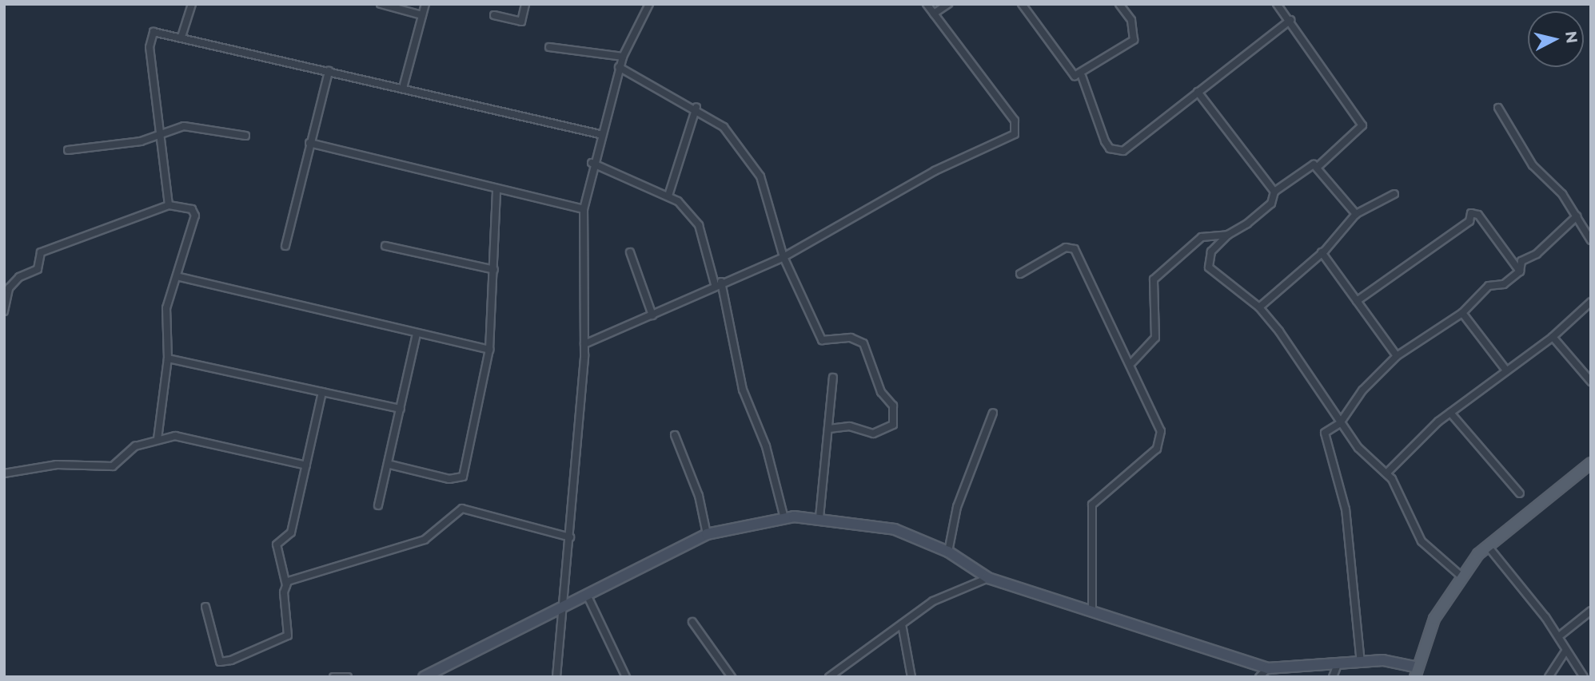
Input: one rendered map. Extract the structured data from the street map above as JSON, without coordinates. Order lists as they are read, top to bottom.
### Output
{
  "north": "right"
}
